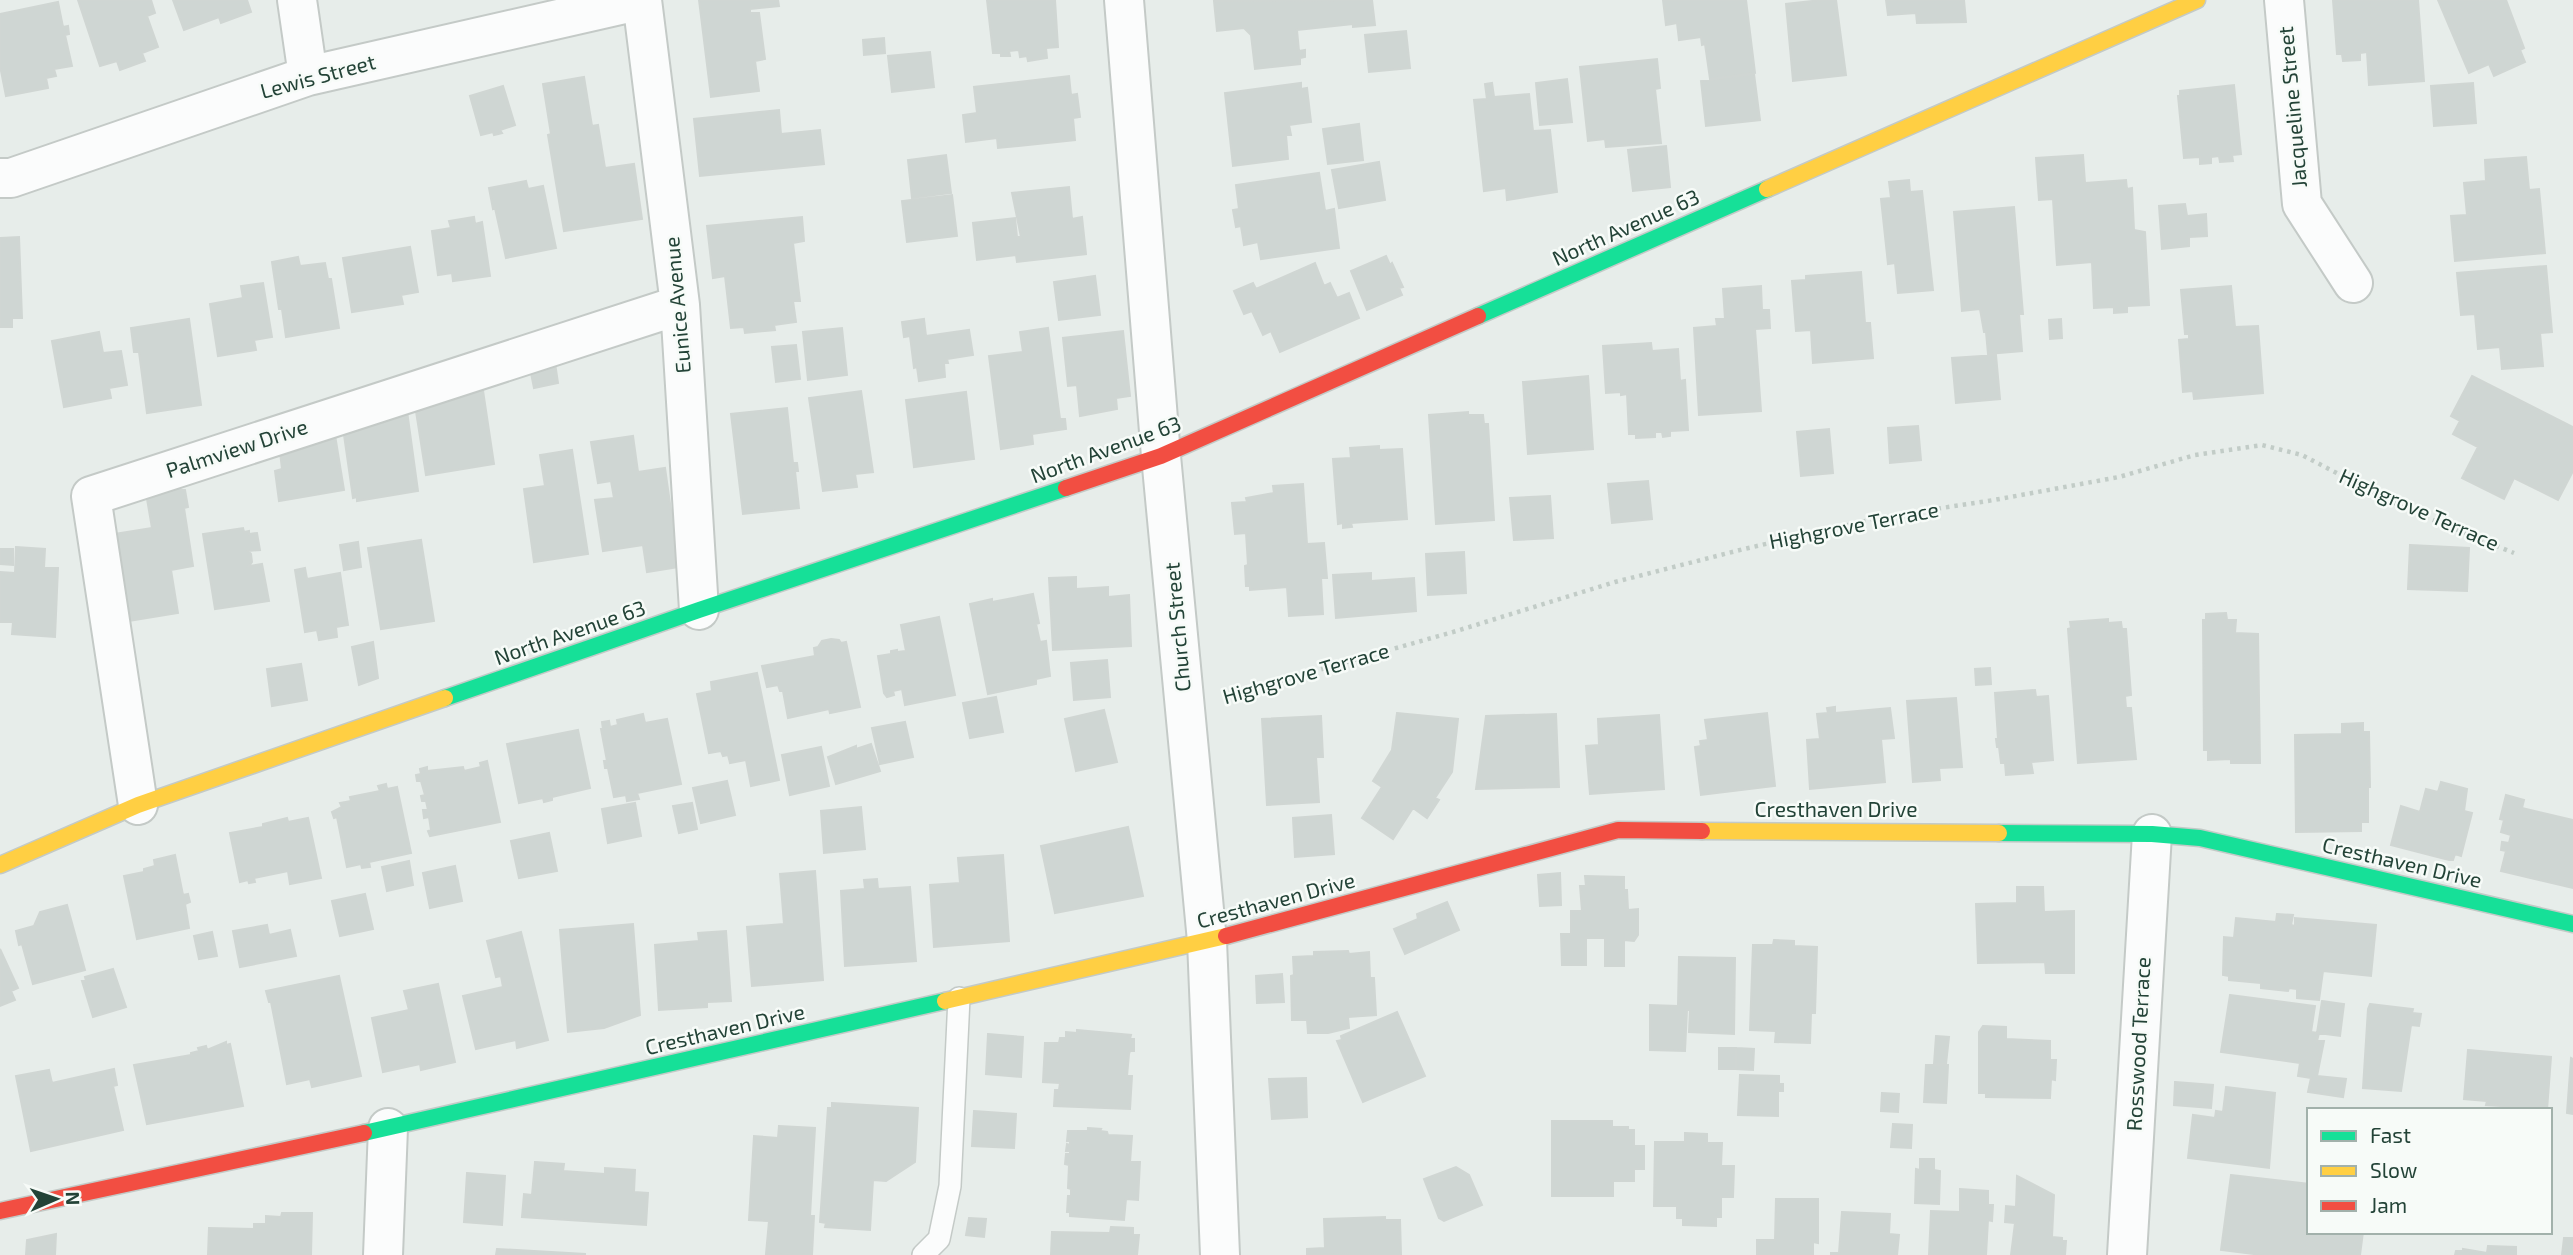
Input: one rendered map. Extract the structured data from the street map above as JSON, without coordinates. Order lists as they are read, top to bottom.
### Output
{
  "streets": {
    "street": [
      "Lewis Street",
      "Jacqueline Street",
      "North Avenue 63",
      "Eunice Avenue",
      "Palmview Drive",
      "Church Street",
      "Cresthaven Drive",
      "Rosswood Terrace"
    ],
    "path": ["Highgrove Terrace"]
  },
  "crossings": [
    ["Lewis Street", "Eunice Avenue"],
    ["North Avenue 63", "Eunice Avenue"],
    ["North Avenue 63", "Palmview Drive"],
    ["North Avenue 63", "Church Street"],
    ["Eunice Avenue", "Palmview Drive"],
    ["Highgrove Terrace", "Church Street"],
    ["Church Street", "Cresthaven Drive"],
    ["Cresthaven Drive", "Rosswood Terrace"]
  ],
  "legend": ["Fast", "Slow", "Jam"],
  "north": "right"
}
